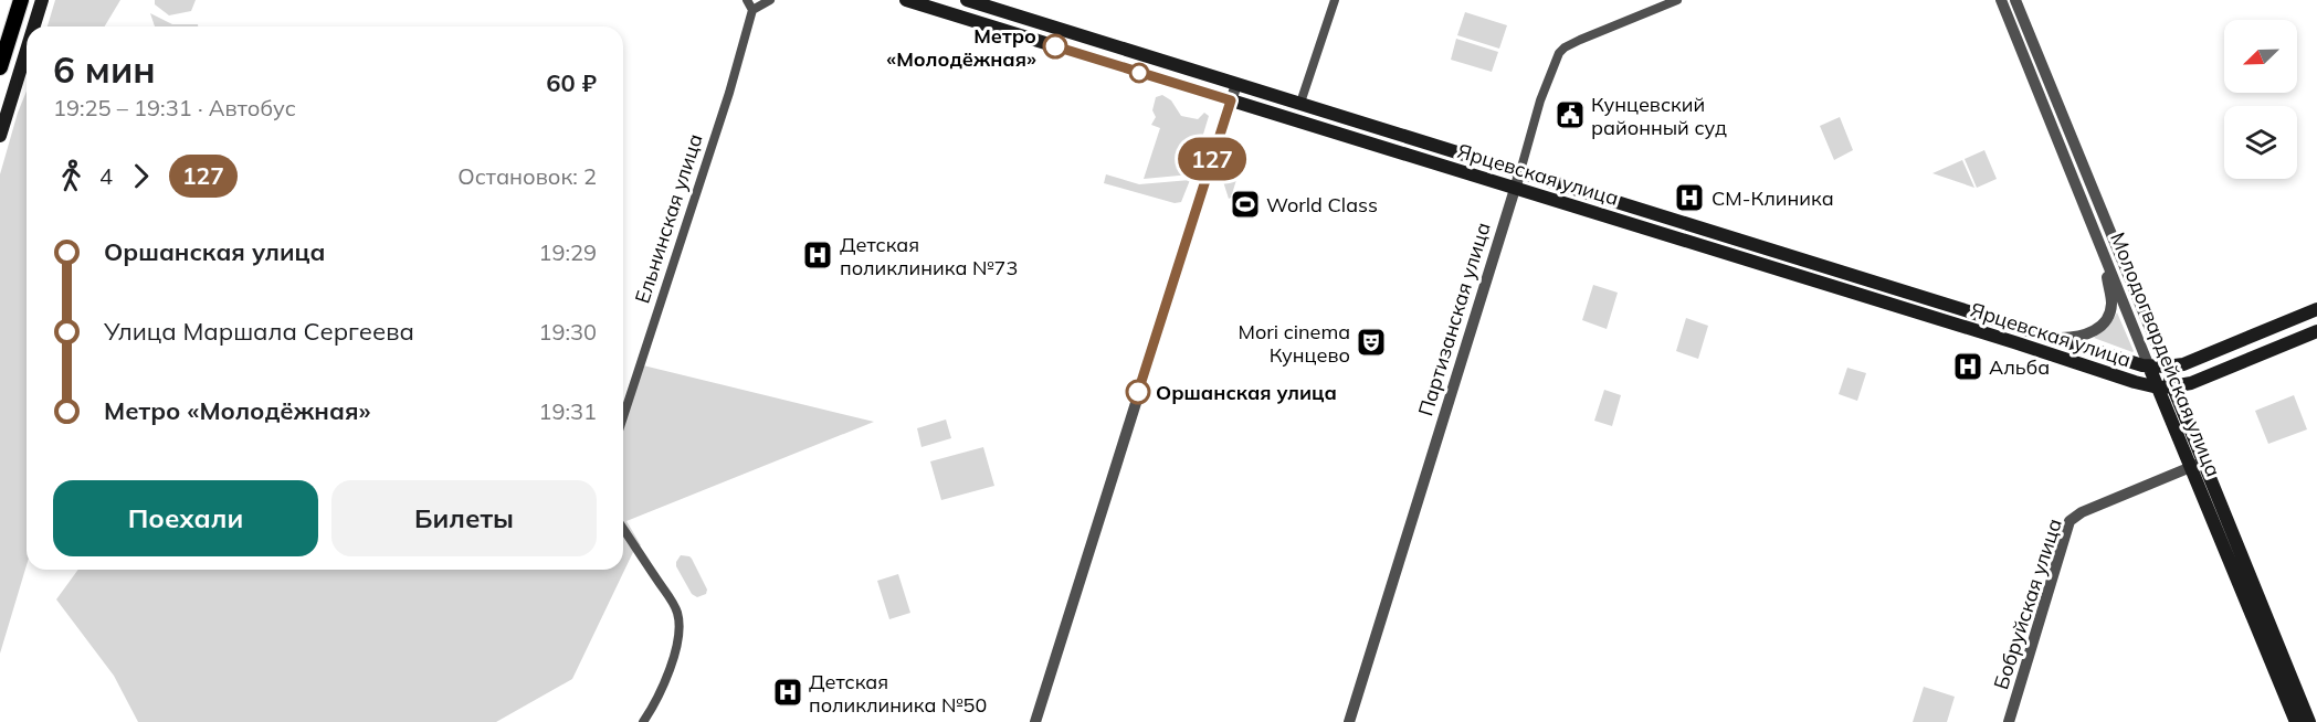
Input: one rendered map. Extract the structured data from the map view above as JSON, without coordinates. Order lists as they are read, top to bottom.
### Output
{
  "streets": {
    "main road": ["Ярцевская улица", "Молодогвардейская улица"],
    "street": ["Ельнинская улица", "Партизанская улица", "Бобруйская улица"]
  },
  "crossings": [
    ["Ярцевская улица", "Партизанская улица"],
    ["Ярцевская улица", "Молодогвардейская улица"],
    ["Молодогвардейская улица", "Бобруйская улица"]
  ],
  "places": {
    "other": ["Метро «Молодёжная»", "Оршанская улица"],
    "public building": ["Кунцевский районный суд"],
    "hospital": [
      "СМ-Клиника",
      "Детская поликлиника №73",
      "Альба",
      "Детская поликлиника №50"
    ],
    "sports": ["World Class"],
    "theatre": ["Mori cinema Кунцево"]
  },
  "lines": ["bus line 127"],
  "north": "bottom left",
  "page": {
    "on_map": "127",
    "heading": ["6 мин", "19:25 – 19:31 · Автобус", "60 ₽"],
    "legs": ["4", "127", "Остановок: 2"],
    "list": [
      {
        "name": "Оршанская улица",
        "value": "19:29"
      },
      {
        "name": "Улица Маршала Сергеева",
        "value": "19:30"
      },
      {
        "name": "Метро «Молодёжная»",
        "value": "19:31"
      }
    ],
    "buttons": ["Поехали", "Билеты"]
  }
}
